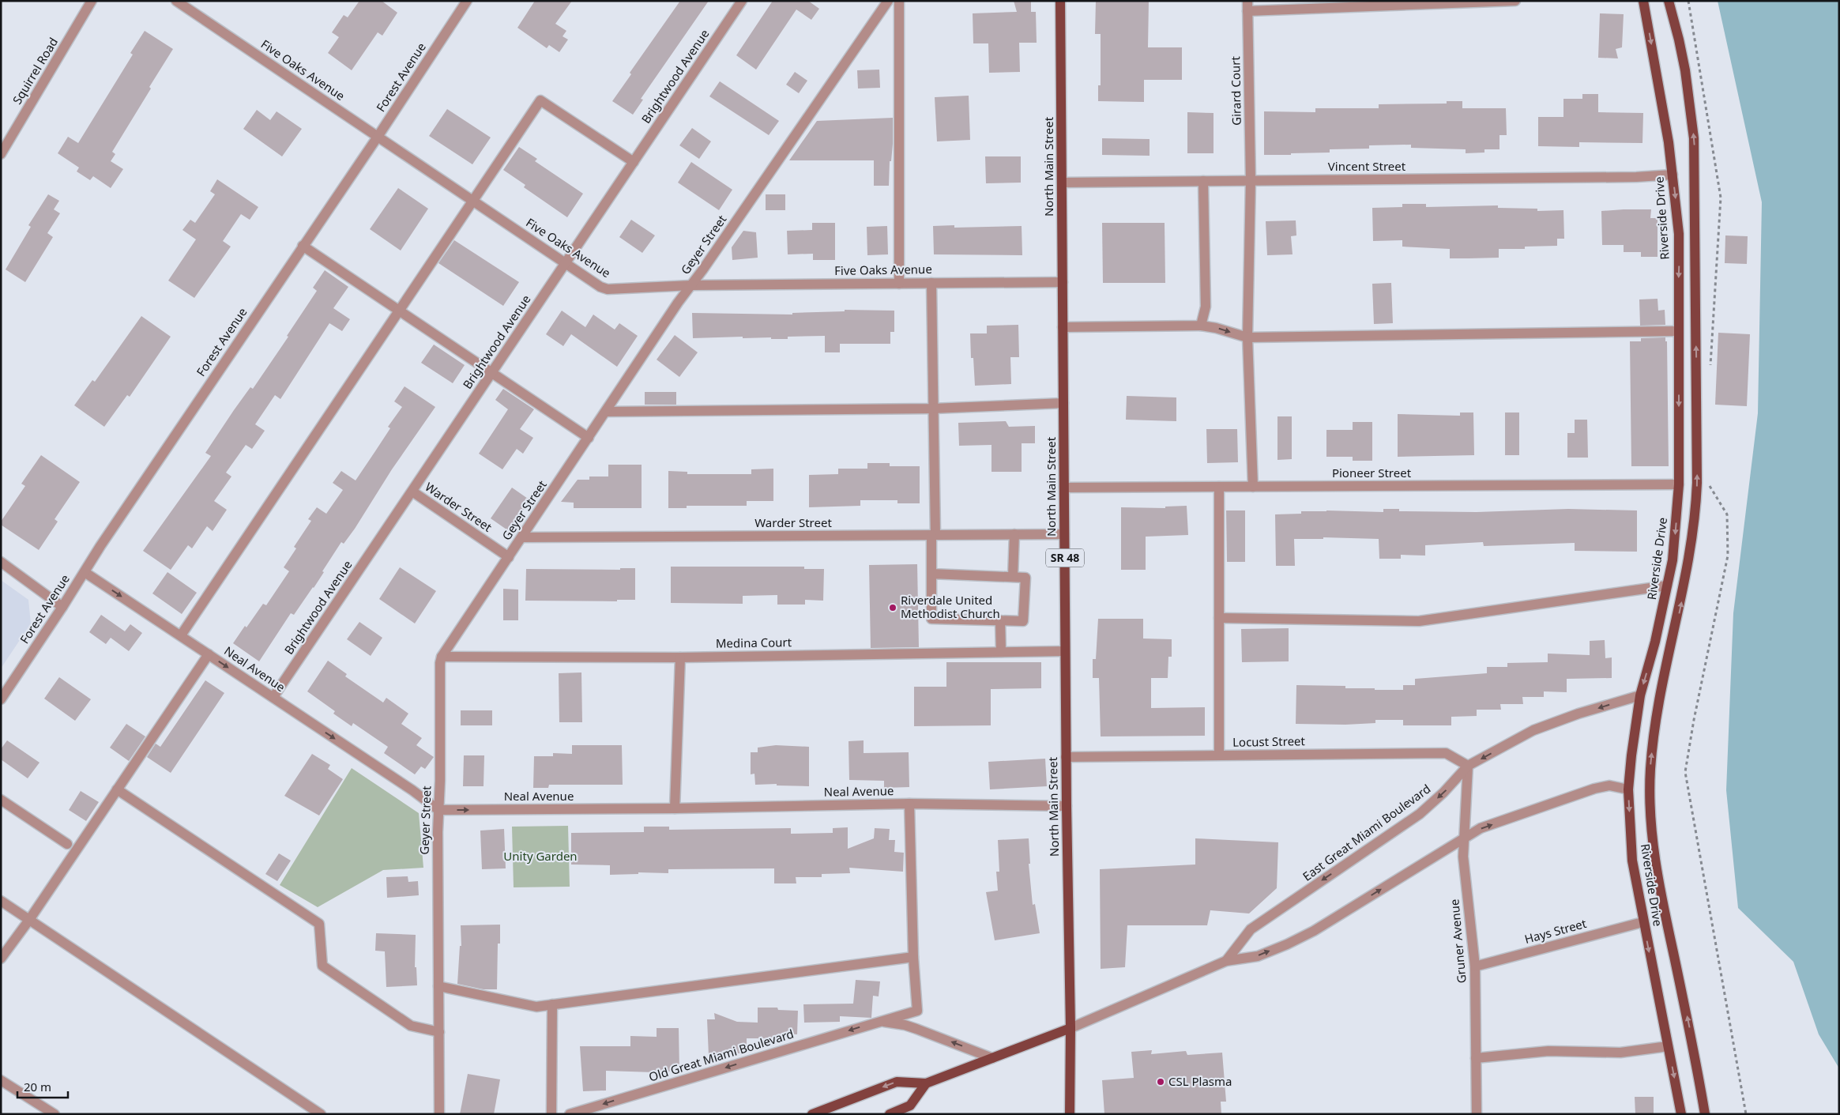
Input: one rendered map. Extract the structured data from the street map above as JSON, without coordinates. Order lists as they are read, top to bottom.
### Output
{
  "streets": {
    "main road": ["North Main Street", "Riverside Drive", "SR 48"],
    "street": [
      "Five Oaks Avenue",
      "Squirrel Road",
      "Brightwood Avenue",
      "Forest Avenue",
      "Girard Court",
      "Vincent Street",
      "Geyer Street",
      "Pioneer Street",
      "Warder Street",
      "Medina Court",
      "Neal Avenue",
      "Locust Street",
      "East Great Miami Boulevard",
      "Hays Street",
      "Gruner Avenue",
      "Old Great Miami Boulevard"
    ]
  },
  "crossings": [
    ["Five Oaks Avenue", "Brightwood Avenue"],
    ["Five Oaks Avenue", "Forest Avenue"],
    ["Five Oaks Avenue", "North Main Street"],
    ["Five Oaks Avenue", "Geyer Street"],
    ["Brightwood Avenue", "Warder Street"],
    ["Brightwood Avenue", "Neal Avenue"],
    ["Forest Avenue", "Neal Avenue"],
    ["Girard Court", "Vincent Street"],
    ["Girard Court", "Pioneer Street"],
    ["North Main Street", "Vincent Street"],
    ["North Main Street", "Pioneer Street"],
    ["North Main Street", "Warder Street"],
    ["North Main Street", "Medina Court"],
    ["North Main Street", "Neal Avenue"],
    ["North Main Street", "Locust Street"],
    ["North Main Street", "East Great Miami Boulevard"],
    ["Vincent Street", "Riverside Drive"],
    ["Riverside Drive", "Pioneer Street"],
    ["Riverside Drive", "East Great Miami Boulevard"],
    ["Riverside Drive", "Hays Street"],
    ["Geyer Street", "Warder Street"],
    ["Geyer Street", "Medina Court"],
    ["Geyer Street", "Neal Avenue"],
    ["Locust Street", "East Great Miami Boulevard"],
    ["Locust Street", "Gruner Avenue"],
    ["East Great Miami Boulevard", "Gruner Avenue"],
    ["Hays Street", "Gruner Avenue"]
  ],
  "one_way": ["Neal Avenue"],
  "parks": ["Unity Garden"],
  "places": ["Riverdale United Methodist Church", "CSL Plasma"],
  "scale_bar": "20 m"
}
